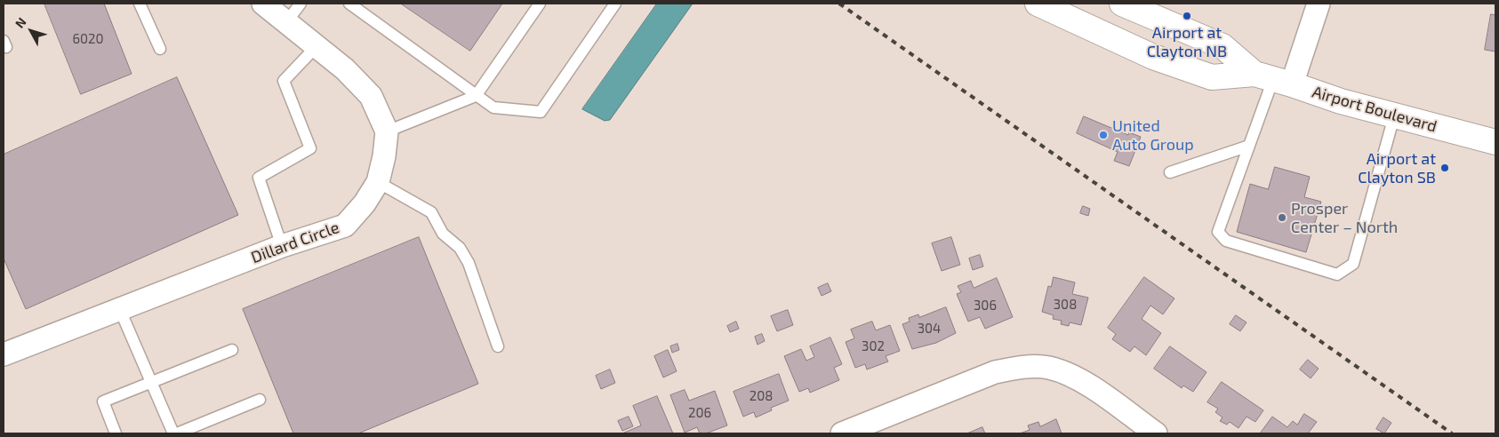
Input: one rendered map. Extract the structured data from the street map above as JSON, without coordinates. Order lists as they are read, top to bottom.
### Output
{
  "streets": {
    "main road": ["Airport Boulevard"],
    "street": ["Dillard Circle"]
  },
  "places": [
    "Airport at Clayton NB",
    "United Auto Group",
    "Airport at Clayton SB",
    "Prosper Center – North"
  ],
  "house_numbers": [
    "6020",
    "308",
    "306",
    "304",
    "302",
    "208",
    "206"
  ],
  "north": "top left"
}
